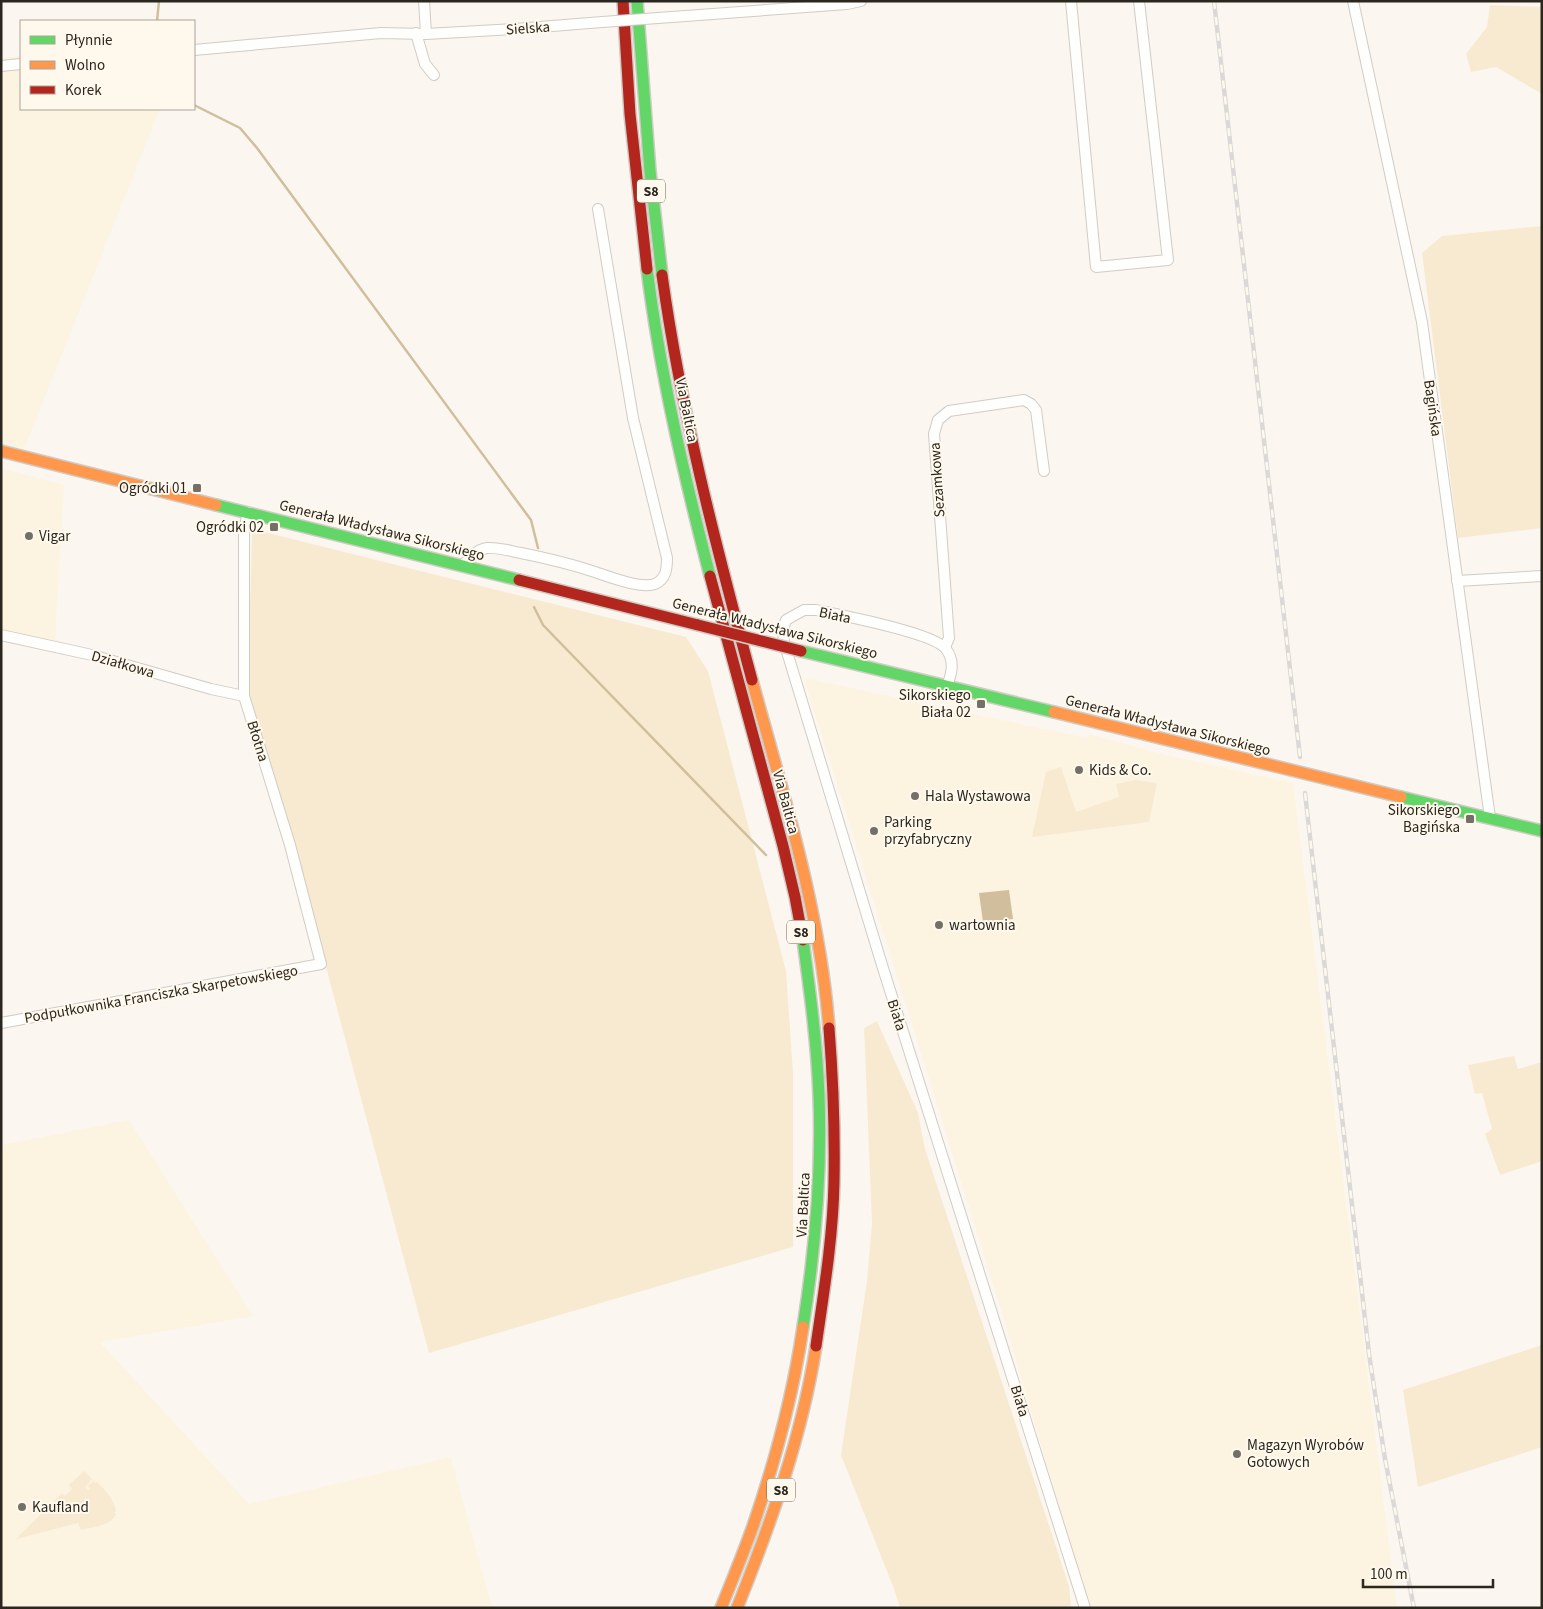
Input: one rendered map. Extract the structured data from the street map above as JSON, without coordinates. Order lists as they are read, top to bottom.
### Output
{
  "streets": {
    "main road": ["S8", "Via Baltica", "Generała Władysława Sikorskiego"],
    "street": [
      "Sielska",
      "Bagińska",
      "Sezamkowa",
      "Biała",
      "Działkowa",
      "Błotna",
      "Podpułkownika Franciszka Skarpetowskiego"
    ]
  },
  "crossings": [
    ["Bagińska", "Generała Władysława Sikorskiego"],
    ["Sezamkowa", "Biała"],
    ["Generała Władysława Sikorskiego", "Błotna"],
    ["Działkowa", "Błotna"],
    ["Błotna", "Podpułkownika Franciszka Skarpetowskiego"]
  ],
  "places": {
    "transit": [
      "Ogródki 01",
      "Ogródki 02",
      "Sikorskiego Biała 02",
      "Sikorskiego Bagińska"
    ],
    "other": [
      "Vigar",
      "Kids & Co.",
      "Hala Wystawowa",
      "Parking przyfabryczny",
      "wartownia",
      "Magazyn Wyrobów Gotowych",
      "Kaufland"
    ]
  },
  "legend": ["Płynnie", "Wolno", "Korek"],
  "scale_bar": "100 m"
}
